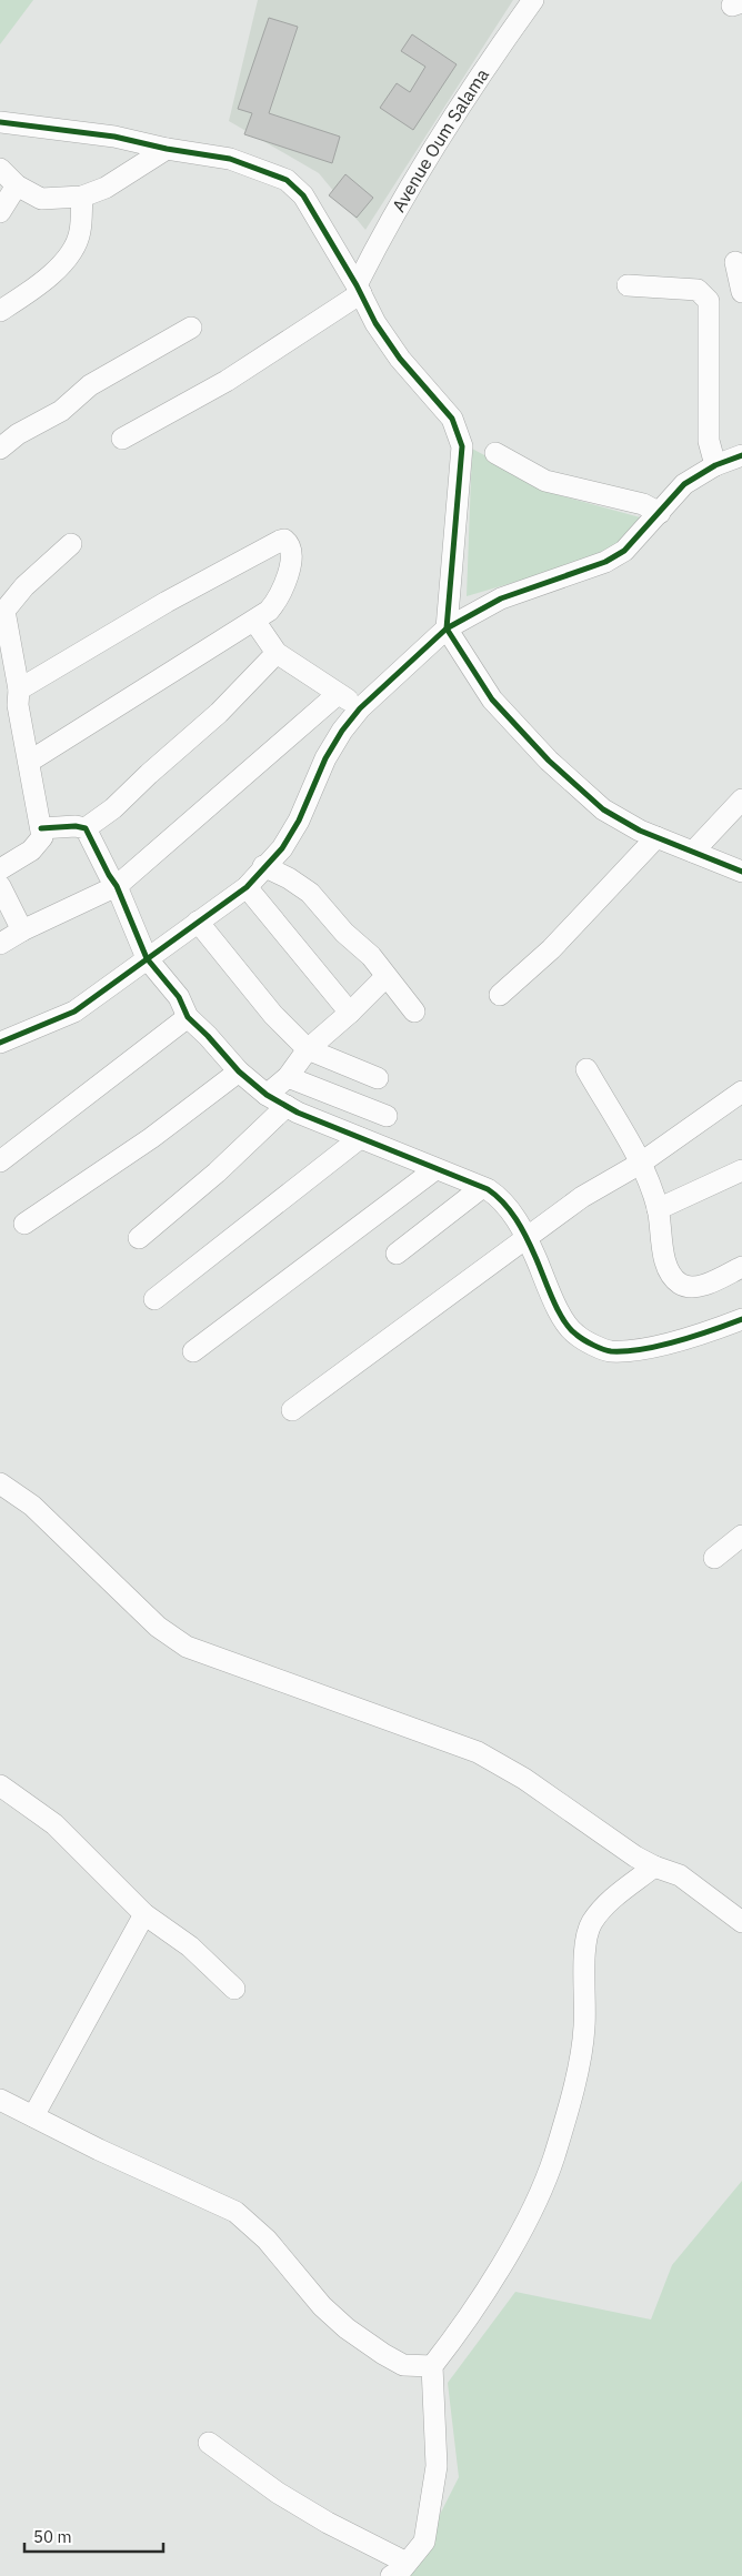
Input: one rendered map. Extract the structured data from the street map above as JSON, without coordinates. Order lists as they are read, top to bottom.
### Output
{
  "streets": {
    "street": ["Avenue Oum Salama"]
  },
  "scale_bar": "50 m"
}
